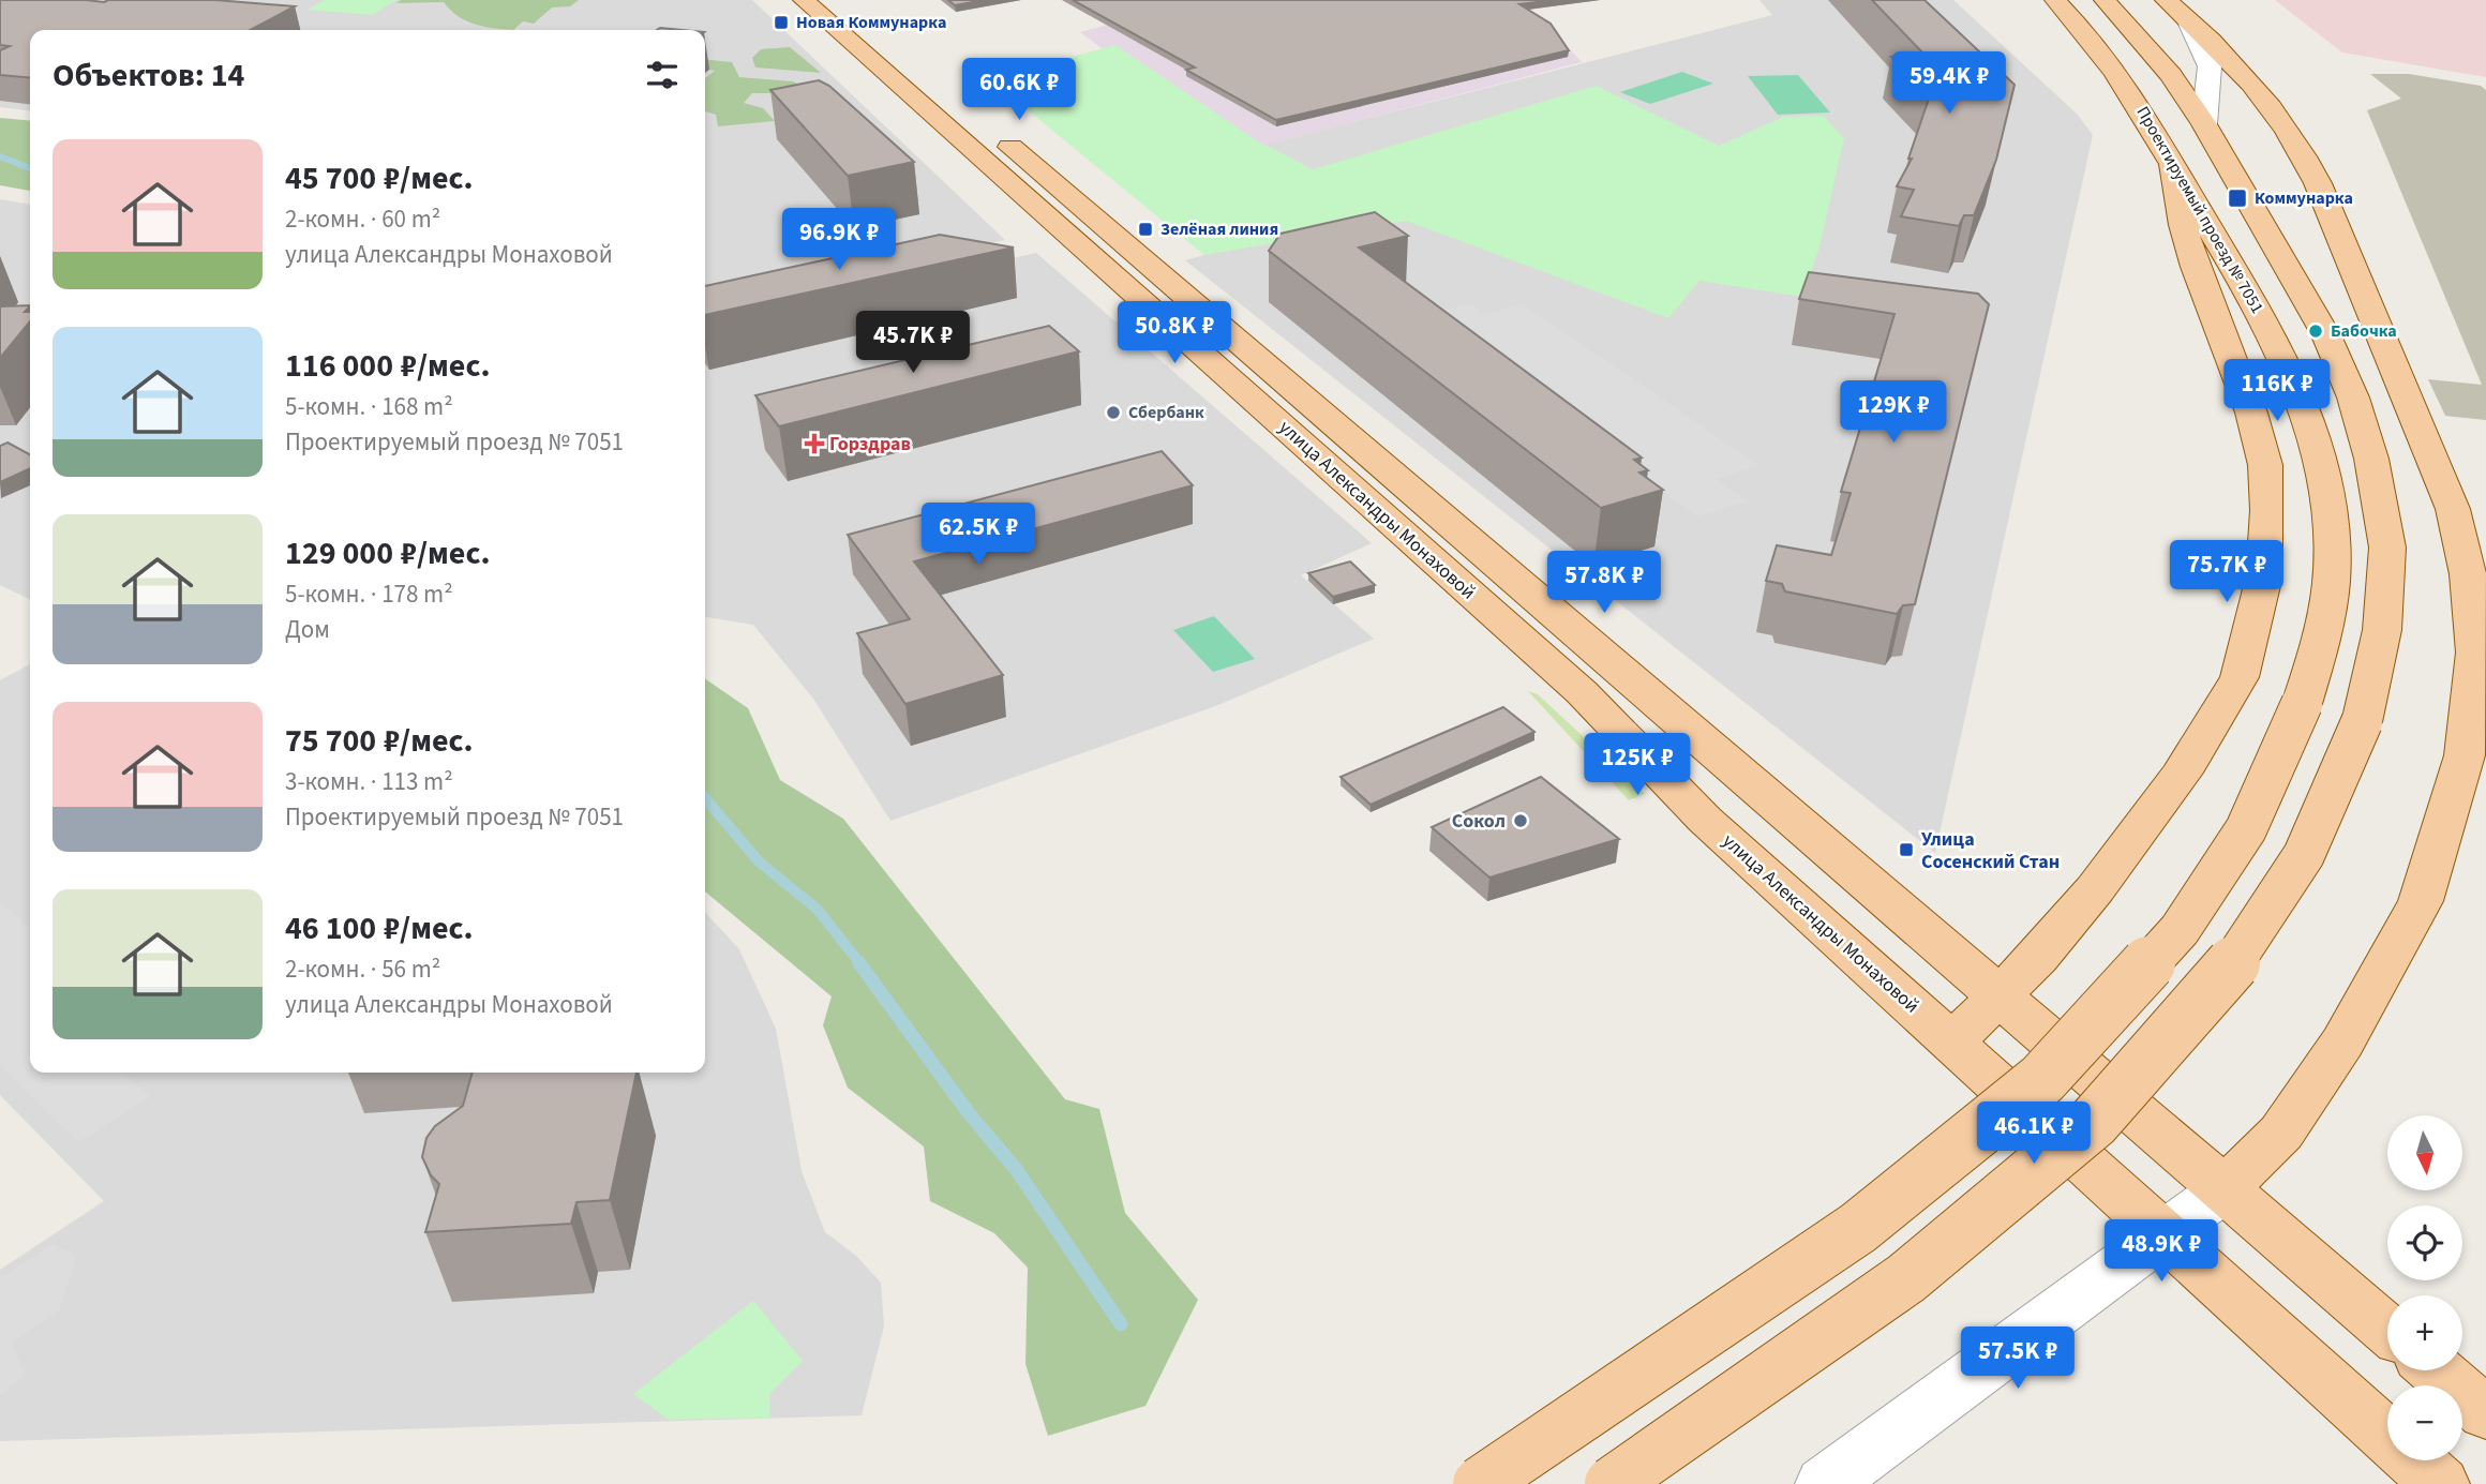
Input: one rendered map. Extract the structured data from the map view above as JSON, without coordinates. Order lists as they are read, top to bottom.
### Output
{
  "streets": {
    "main road": ["Проектируемый проезд № 7051", "улица Александры Монаховой"]
  },
  "places": {
    "transit": [
      "Новая Коммунарка",
      "Коммунарка",
      "Зелёная линия",
      "Улица Сосенский Стан"
    ],
    "other": ["Бабочка", "Сбербанк", "Сокол"],
    "health": ["Горздрав"]
  },
  "north": "bottom",
  "page": {
    "heading": "Объектов: 14",
    "price": [
      "59.4K ₽",
      "60.6K ₽",
      "96.9K ₽",
      "50.8K ₽",
      "45.7K ₽",
      "116K ₽",
      "129K ₽",
      "62.5K ₽",
      "75.7K ₽",
      "57.8K ₽",
      "125K ₽",
      "46.1K ₽",
      "48.9K ₽",
      "57.5K ₽"
    ],
    "list": [
      {
        "name": "45 700 ₽/мес.",
        "note": "2-комн. · 60 m² · улица Александры Монаховой"
      },
      {
        "name": "116 000 ₽/мес.",
        "note": "5-комн. · 168 m² · Проектируемый проезд № 7051"
      },
      {
        "name": "129 000 ₽/мес.",
        "note": "5-комн. · 178 m² · Дом"
      },
      {
        "name": "75 700 ₽/мес.",
        "note": "3-комн. · 113 m² · Проектируемый проезд № 7051"
      },
      {
        "name": "46 100 ₽/мес.",
        "note": "2-комн. · 56 m² · улица Александры Монаховой"
      }
    ],
    "map_buttons": ["+", "−"]
  }
}
